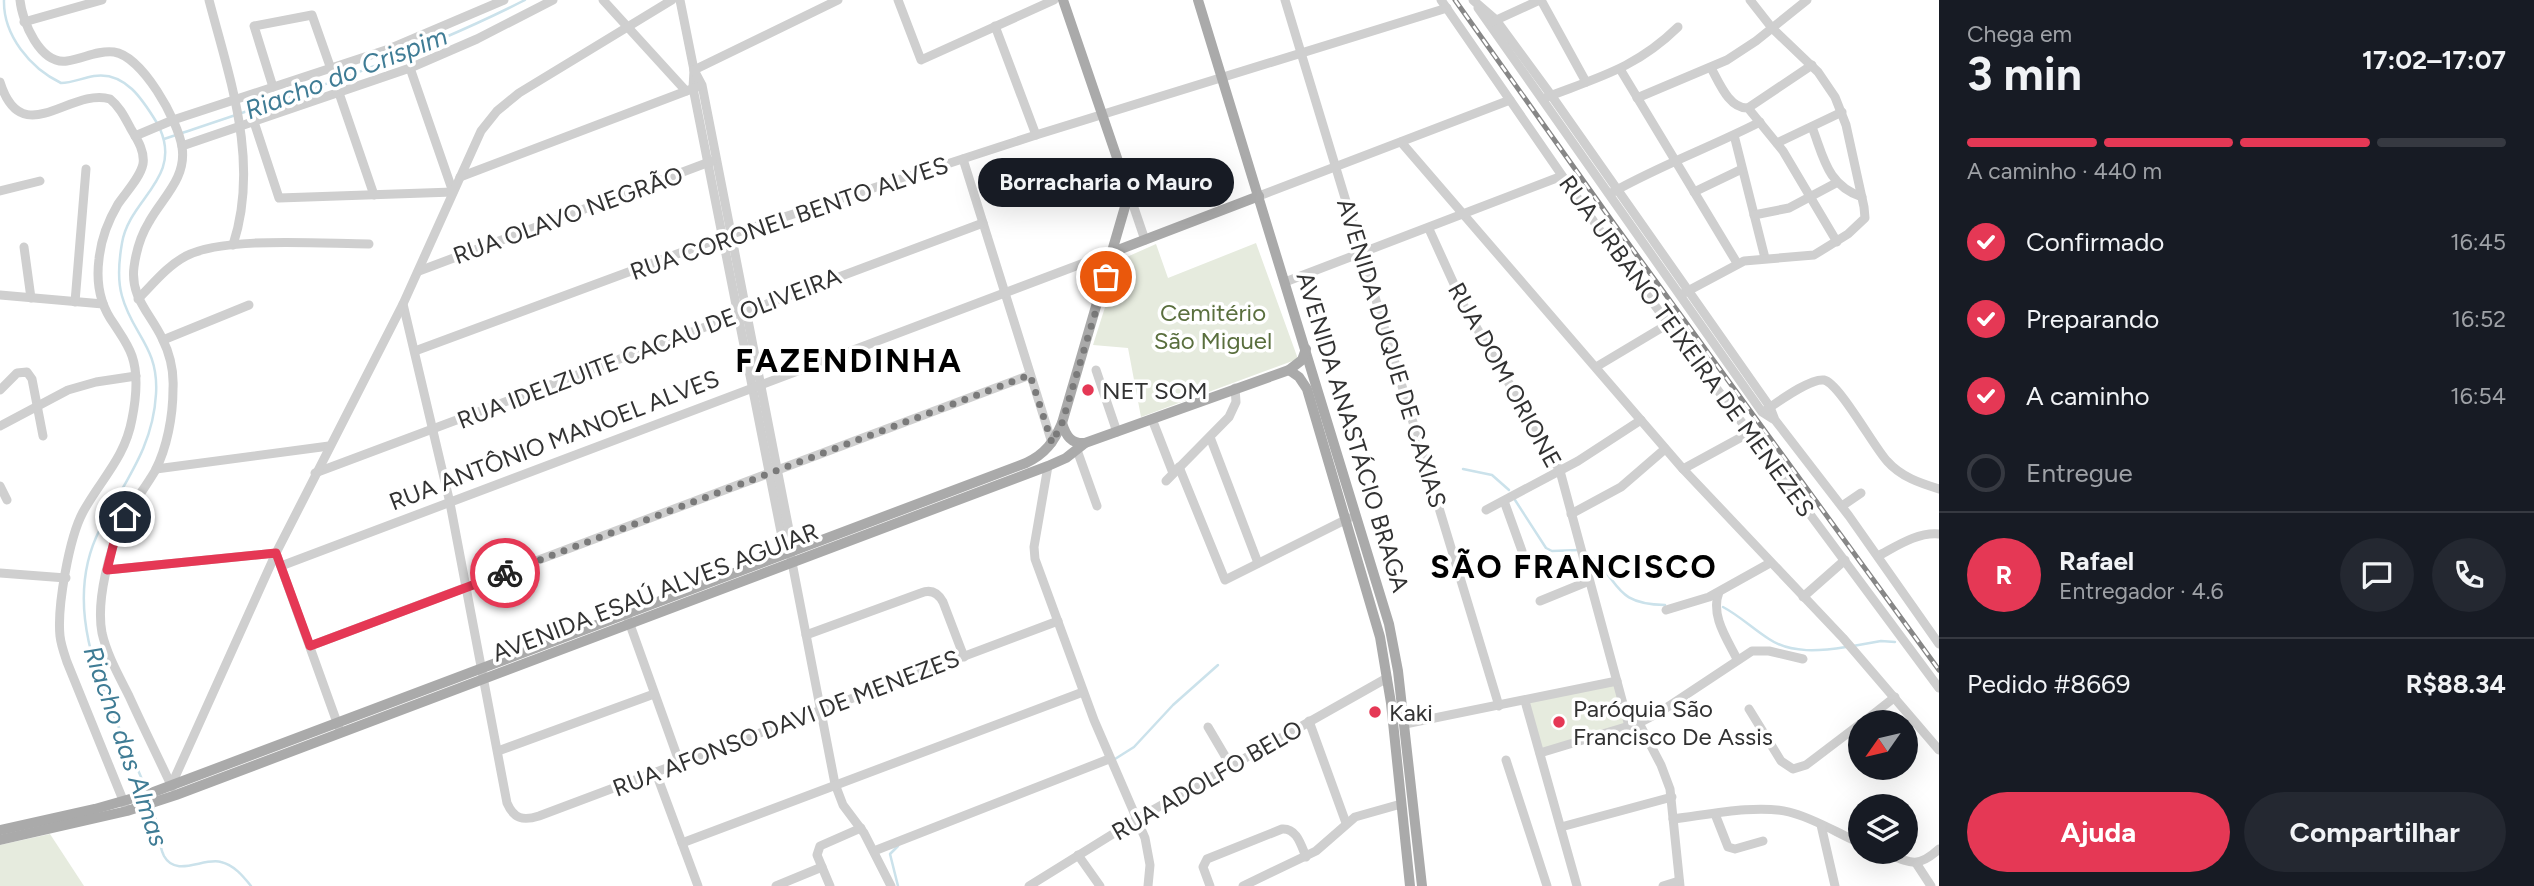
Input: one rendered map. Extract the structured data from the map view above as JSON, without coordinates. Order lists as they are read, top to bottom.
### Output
{
  "streets": {
    "main road": ["AVENIDA ANASTÁCIO BRAGA", "RUA ANTÔNIO MANOEL ALVES", "AVENIDA ESAÚ ALVES AGUIAR"],
    "street": [
      "RUA OLAVO NEGRÃO",
      "RUA CORONEL BENTO ALVES",
      "RUA URBANO TEIXEIRA DE MENEZES",
      "RUA IDELZUITE CACAU DE OLIVEIRA",
      "AVENIDA DUQUE DE CAXIAS",
      "RUA DOM ORIONE",
      "RUA AFONSO DAVI DE MENEZES",
      "RUA ADOLFO BELO"
    ]
  },
  "crossings": [
    ["RUA CORONEL BENTO ALVES", "RUA URBANO TEIXEIRA DE MENEZES"],
    ["RUA CORONEL BENTO ALVES", "AVENIDA DUQUE DE CAXIAS"],
    ["RUA CORONEL BENTO ALVES", "AVENIDA ANASTÁCIO BRAGA"],
    ["RUA URBANO TEIXEIRA DE MENEZES", "RUA ANTÔNIO MANOEL ALVES"],
    ["AVENIDA DUQUE DE CAXIAS", "RUA ANTÔNIO MANOEL ALVES"],
    ["AVENIDA ANASTÁCIO BRAGA", "RUA ANTÔNIO MANOEL ALVES"],
    ["AVENIDA ANASTÁCIO BRAGA", "AVENIDA ESAÚ ALVES AGUIAR"],
    ["AVENIDA ANASTÁCIO BRAGA", "RUA ADOLFO BELO"],
    ["RUA ANTÔNIO MANOEL ALVES", "AVENIDA ESAÚ ALVES AGUIAR"]
  ],
  "districts": ["FAZENDINHA", "SÃO FRANCISCO"],
  "water": ["Riacho do Crispim", "Riacho das Almas"],
  "parks": ["Cemitério São Miguel"],
  "places": [
    "Borracharia o Mauro",
    "NET SOM",
    "Kaki",
    "Paróquia São Francisco De Assis"
  ],
  "north": "bottom left",
  "page": {
    "heading": ["3 min", "Chega em", "17:02–17:07"],
    "panel": [
      "Rafael",
      "Entregador · 4.6",
      "Pedido #8669",
      "R$88.34"
    ],
    "bar": "A caminho · 440 m",
    "bubble": "Borracharia o Mauro",
    "list": [
      ["Confirmado", "16:45"],
      ["Preparando", "16:52"],
      ["A caminho", "16:54"],
      "Entregue"
    ],
    "round": "R",
    "buttons": ["Ajuda", "Compartilhar"]
  }
}
